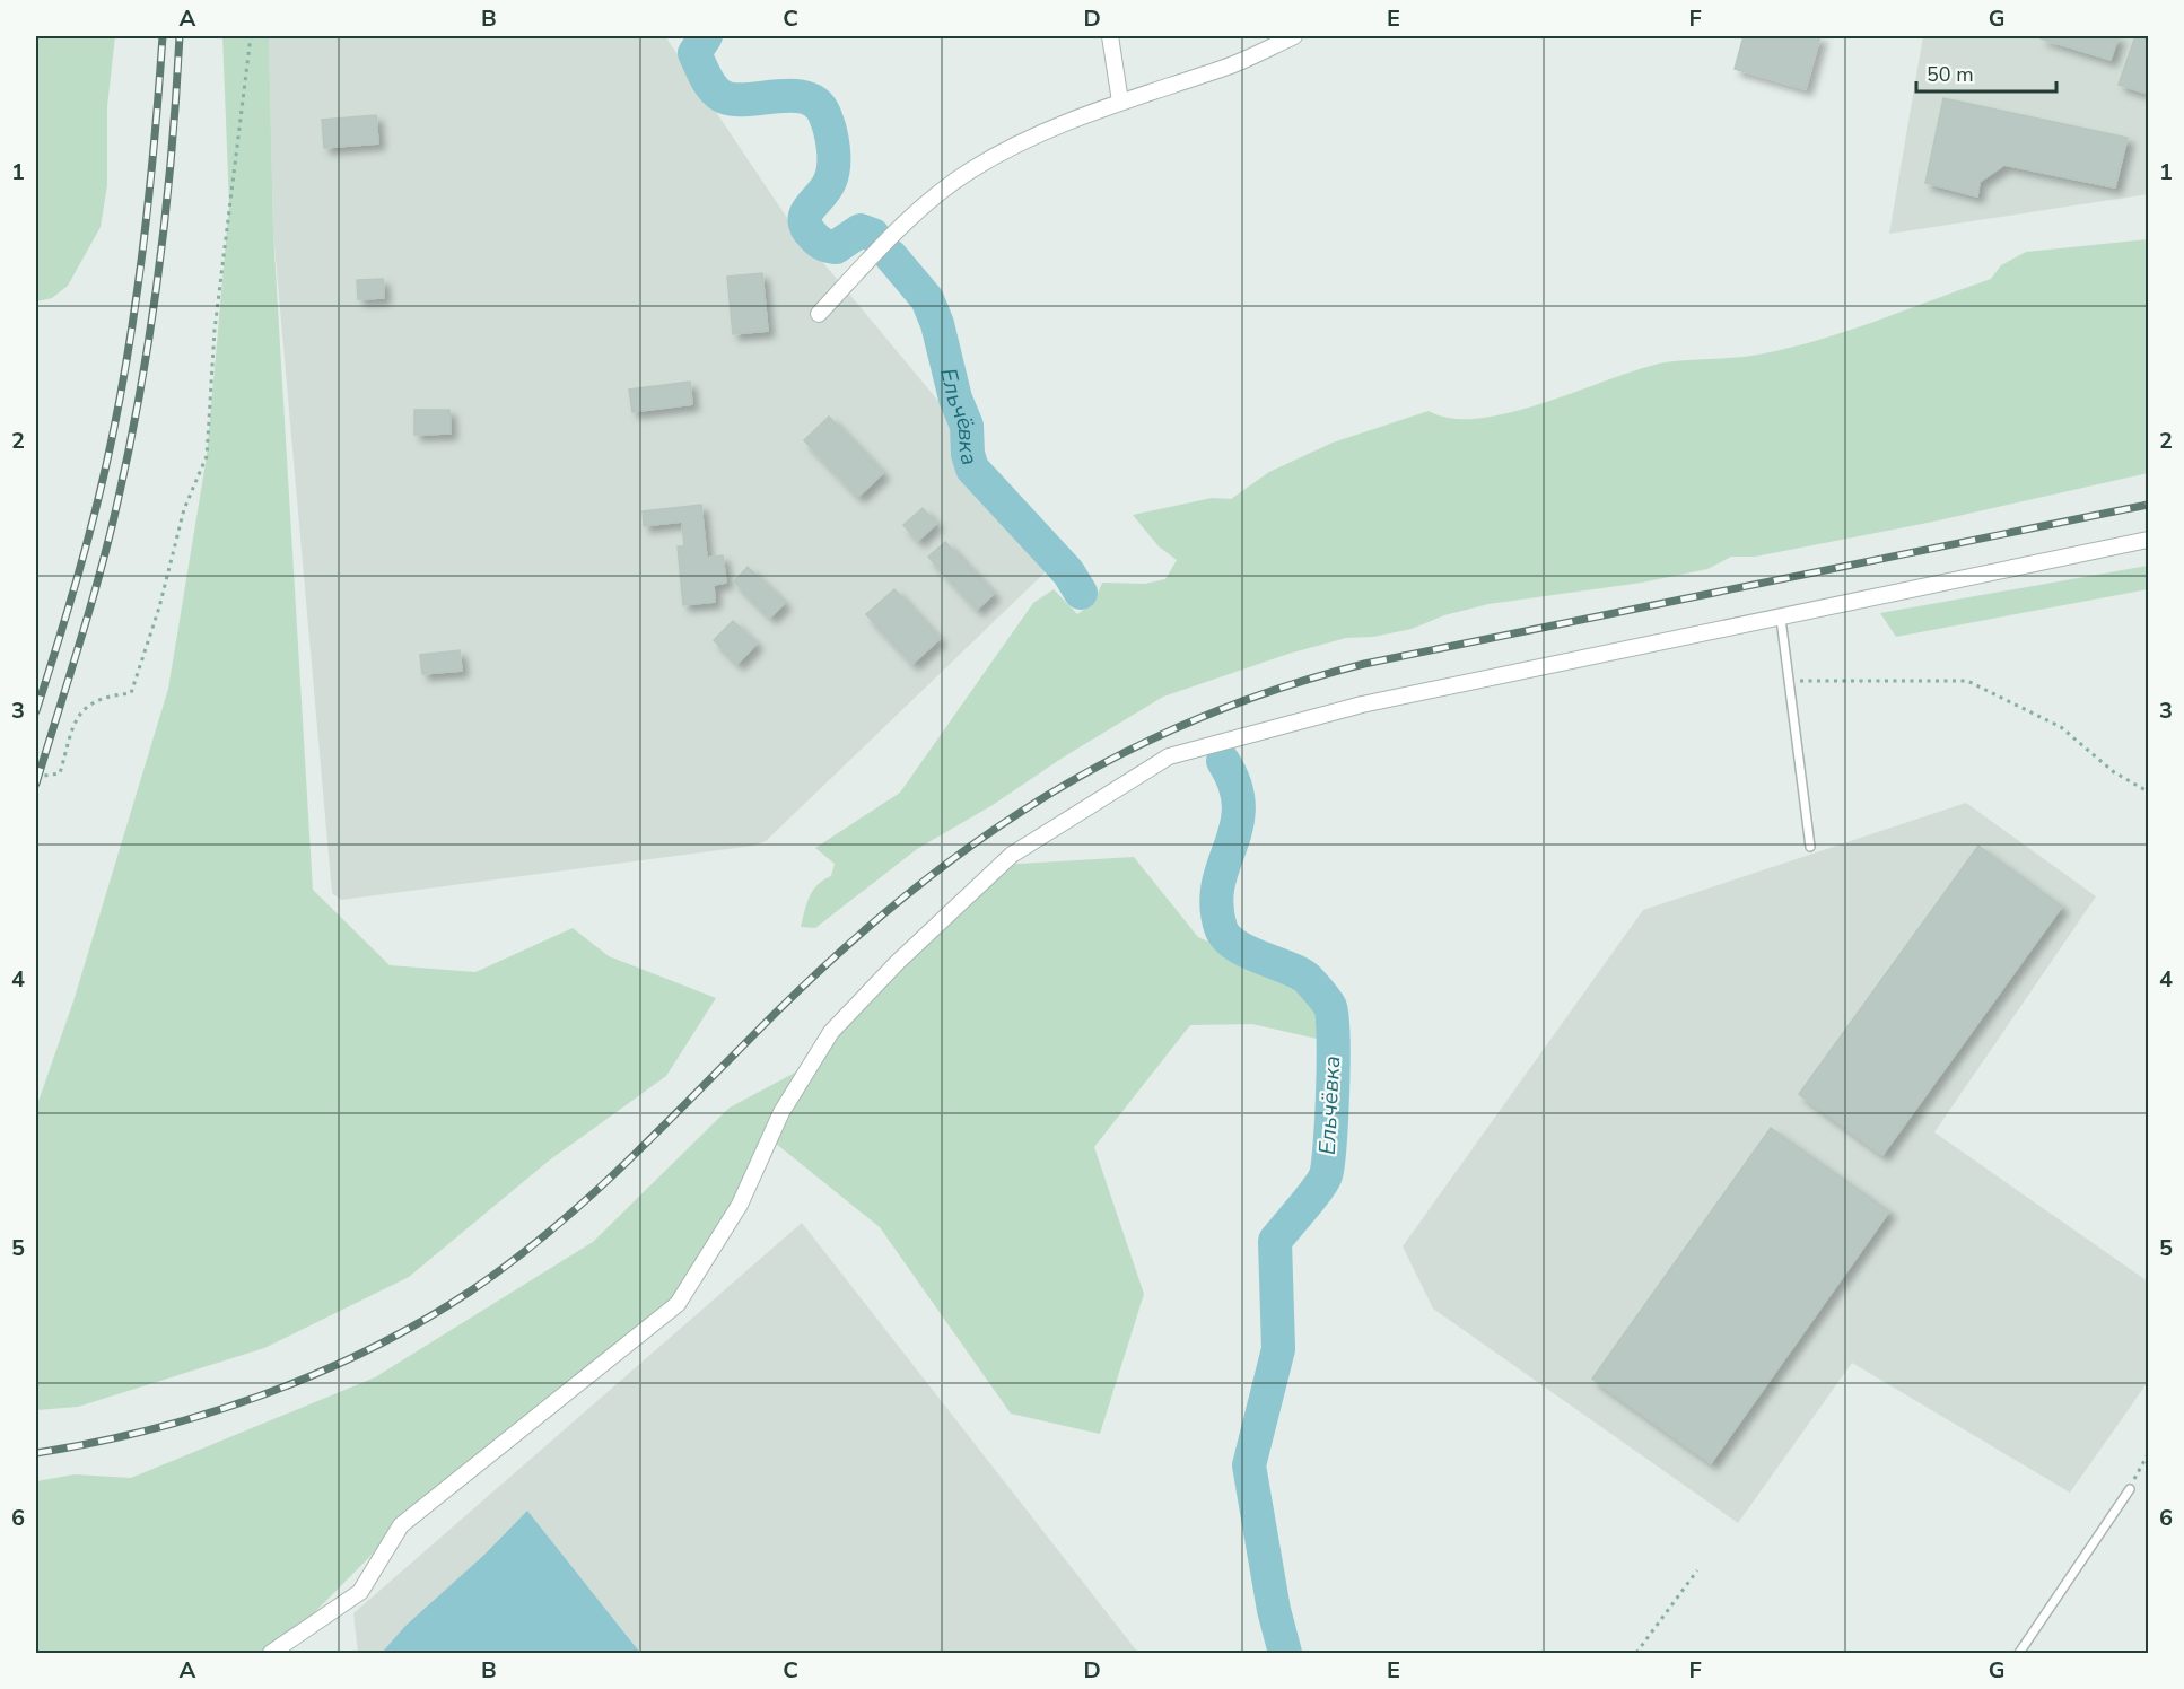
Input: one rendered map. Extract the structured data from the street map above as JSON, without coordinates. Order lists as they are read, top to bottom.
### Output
{
  "water": ["Ельчёвка"],
  "scale_bar": "50 m",
  "grid": {
    "columns": [
      "A",
      "B",
      "C",
      "D",
      "E",
      "F",
      "G"
    ],
    "rows": [
      "1",
      "2",
      "3",
      "4",
      "5",
      "6"
    ]
  }
}
